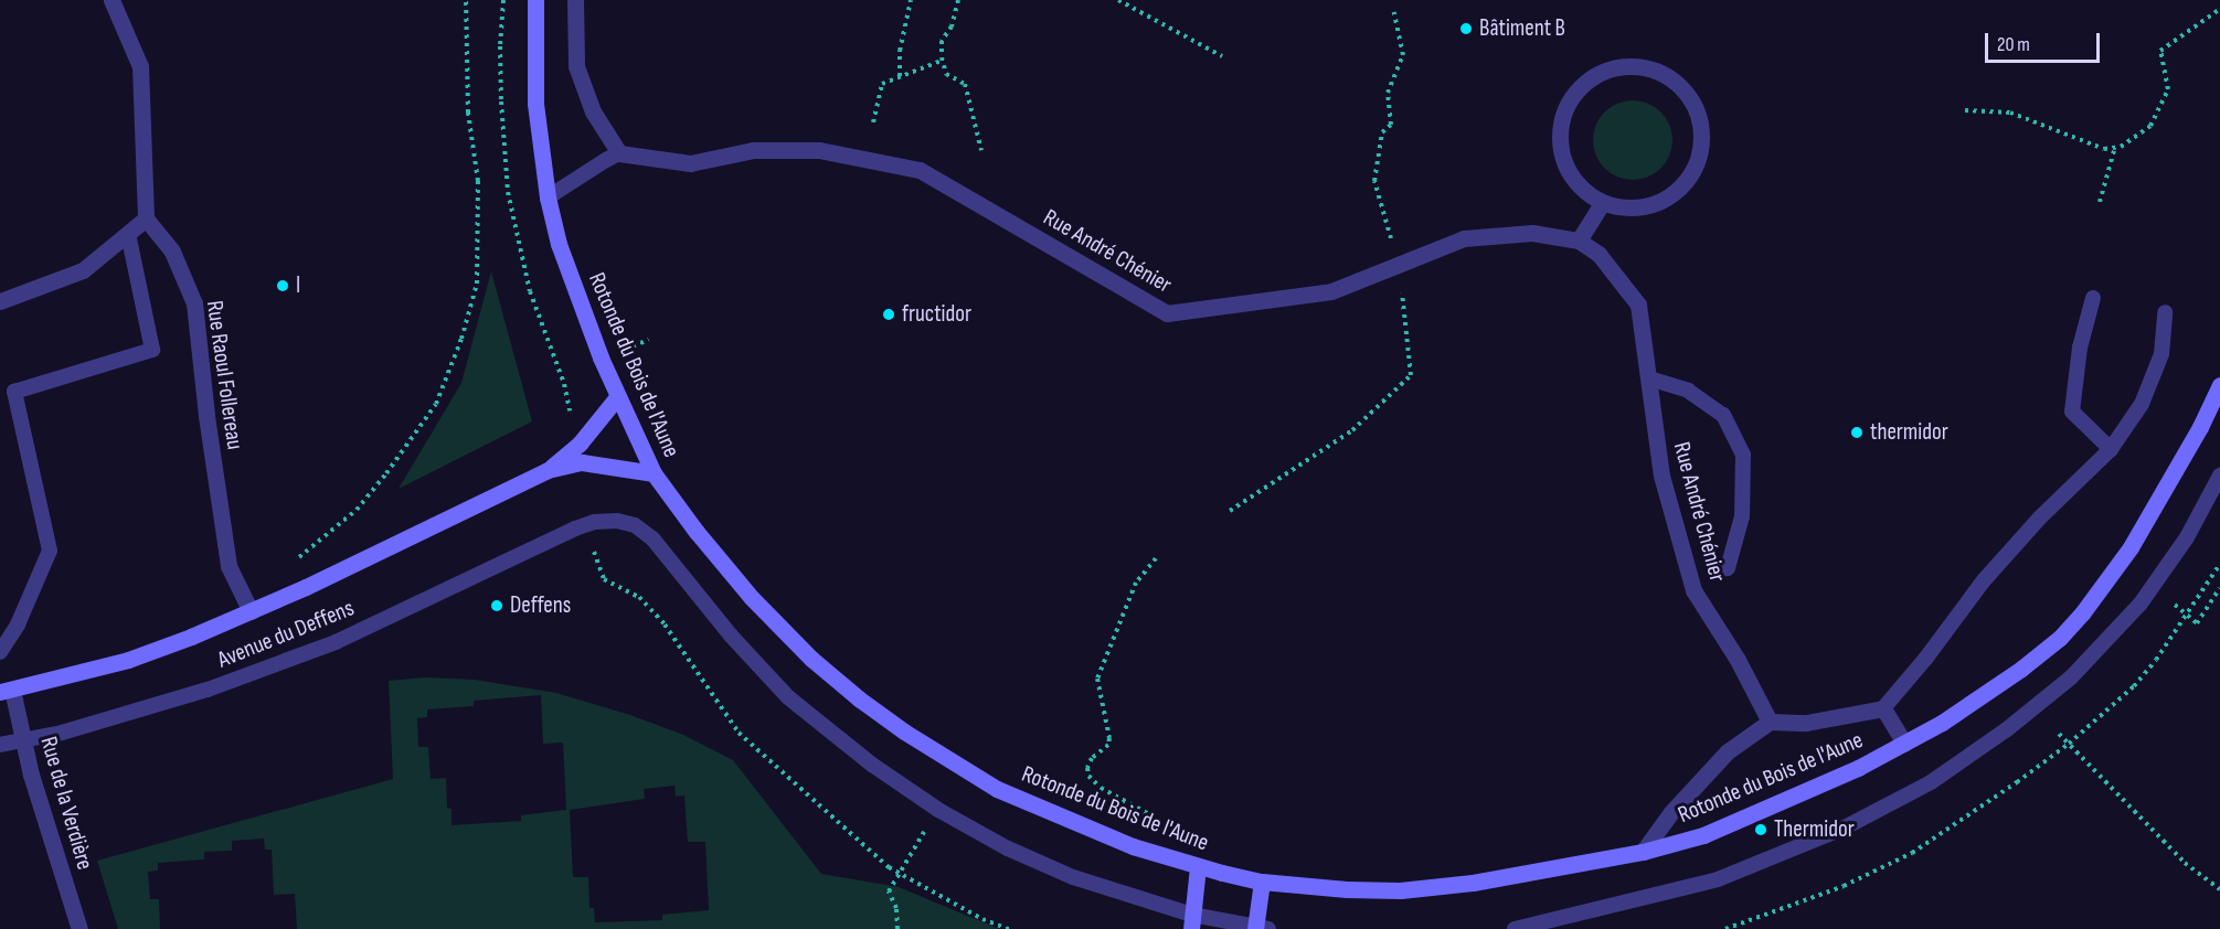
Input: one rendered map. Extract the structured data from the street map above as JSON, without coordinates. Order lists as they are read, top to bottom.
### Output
{
  "streets": {
    "main road": ["Rotonde du Bois de l'Aune", "Avenue du Deffens"],
    "street": ["Rue André Chénier", "Rue Raoul Follereau", "Rue de la Verdière"]
  },
  "crossings": [
    ["Rotonde du Bois de l'Aune", "Avenue du Deffens"],
    ["Rue Raoul Follereau", "Avenue du Deffens"],
    ["Avenue du Deffens", "Rue de la Verdière"]
  ],
  "places": [
    "Bâtiment B",
    "I",
    "fructidor",
    "thermidor",
    "Deffens",
    "Thermidor"
  ],
  "scale_bar": "20 m"
}
